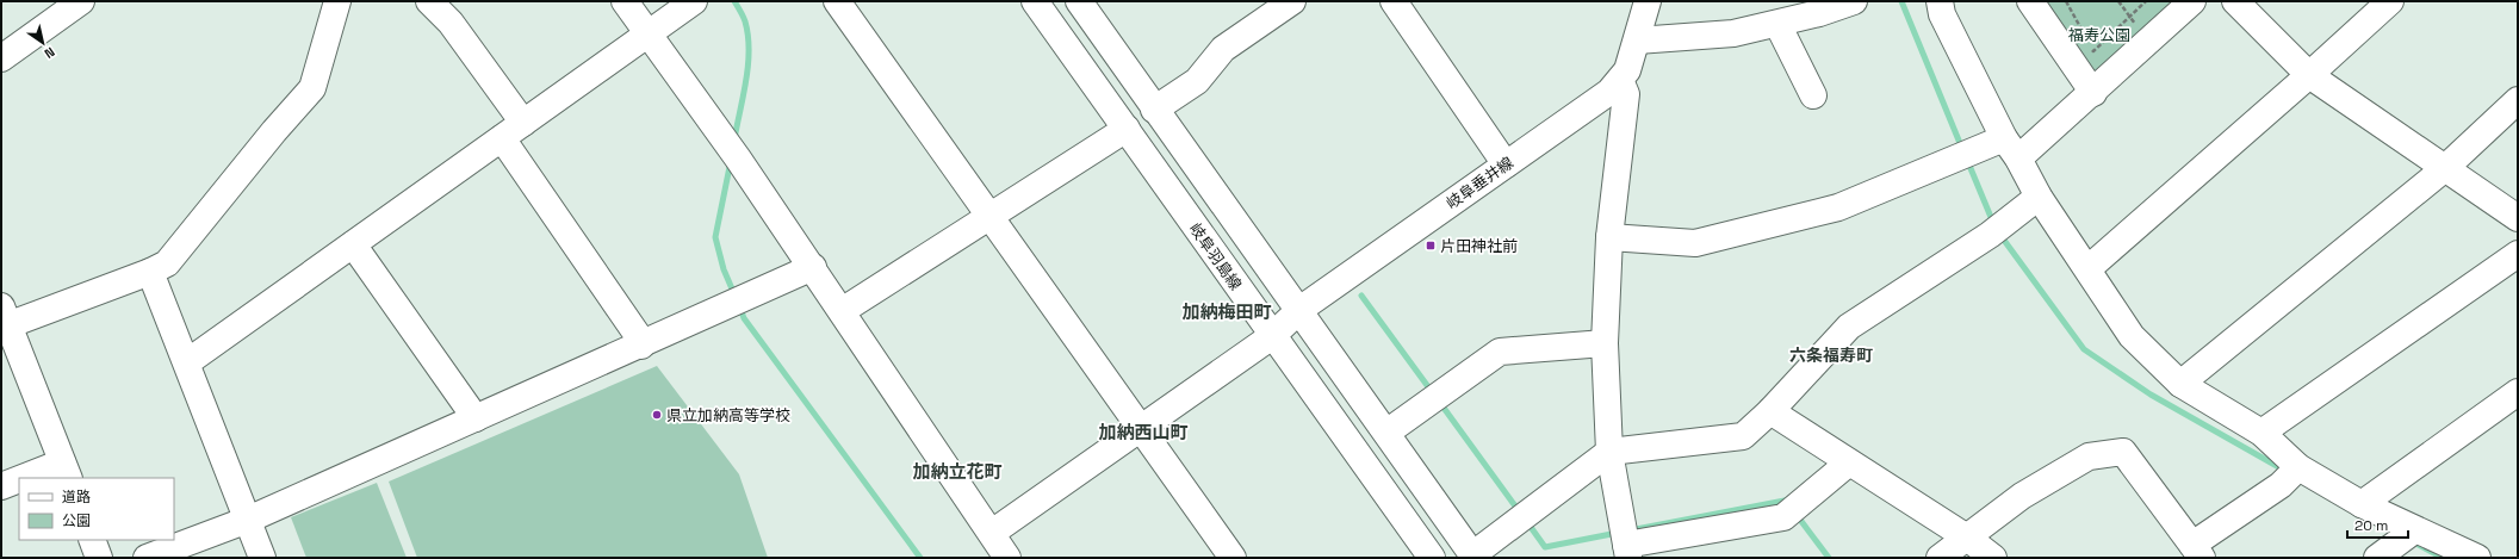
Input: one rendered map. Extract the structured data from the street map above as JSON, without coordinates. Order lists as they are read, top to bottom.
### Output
{
  "streets": {
    "street": ["岐阜垂井線", "岐阜羽島線"]
  },
  "crossings": [
    ["岐阜垂井線", "岐阜羽島線"]
  ],
  "districts": [
    "加納梅田町",
    "六条福寿町",
    "加納西山町",
    "加納立花町"
  ],
  "parks": ["福寿公園"],
  "places": {
    "transit": ["片田神社前"],
    "other": ["県立加納高等学校"]
  },
  "legend": ["道路", "公園"],
  "scale_bar": "20 m",
  "north": "bottom right"
}
